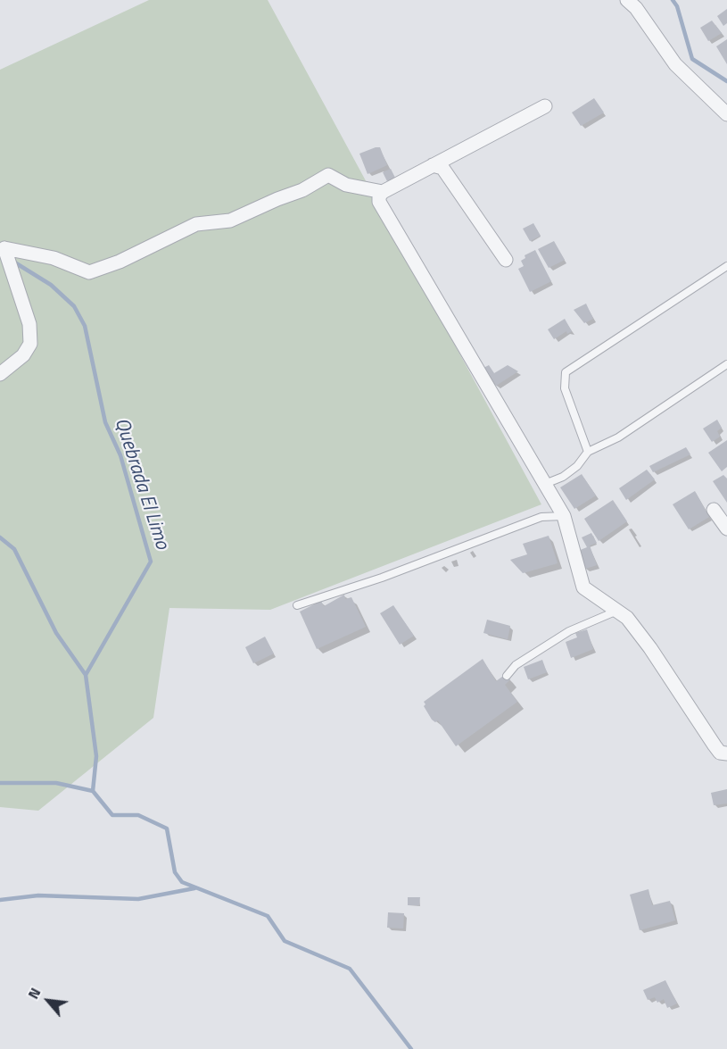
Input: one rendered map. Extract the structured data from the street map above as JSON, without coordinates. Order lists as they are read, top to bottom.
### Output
{
  "water": ["Quebrada El Limo"],
  "north": "top left"
}
